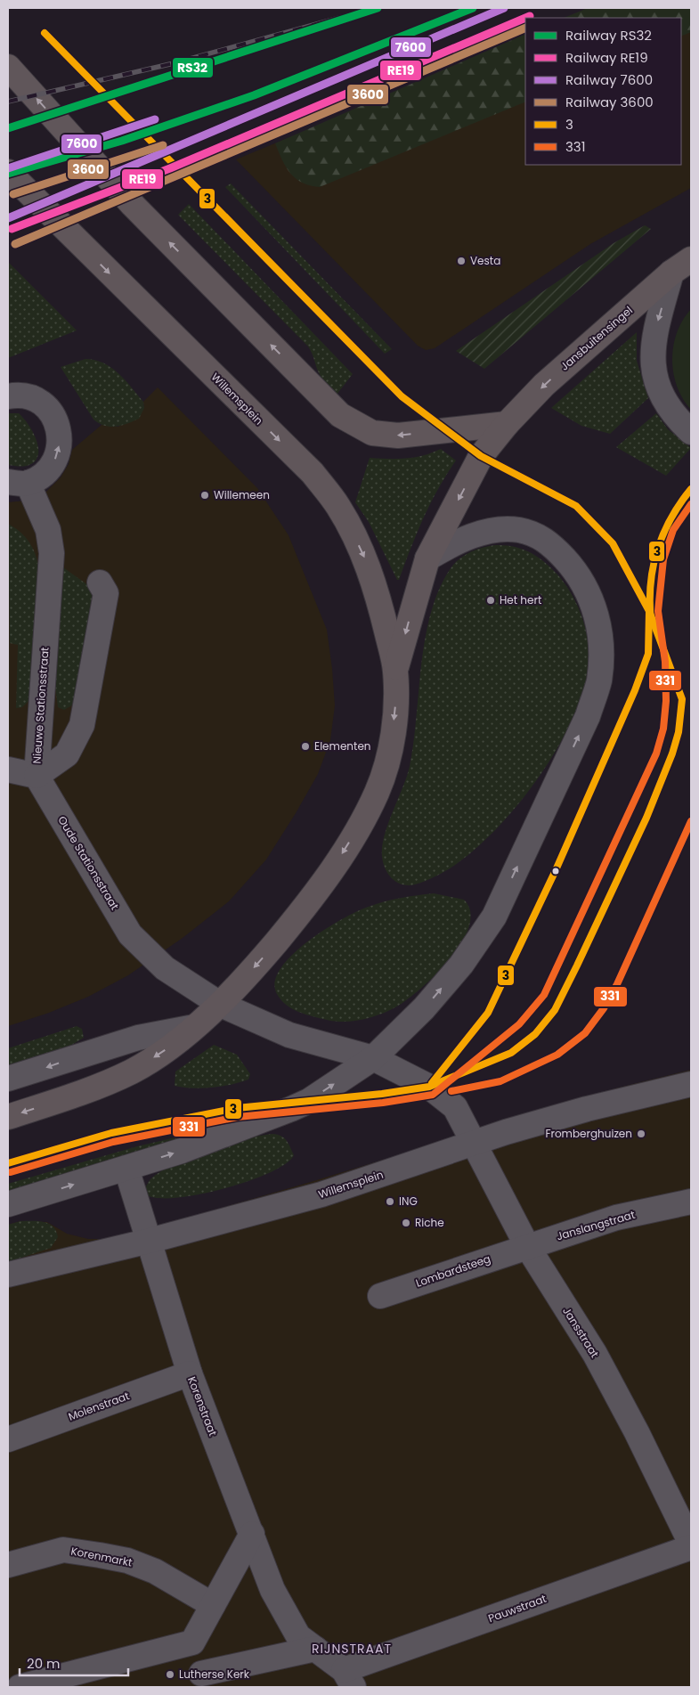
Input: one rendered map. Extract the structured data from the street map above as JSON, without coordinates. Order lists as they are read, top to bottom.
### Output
{
  "streets": {
    "main road": ["Jansbuitensingel", "Willemsplein"],
    "street": [
      "Nieuwe Stationsstraat",
      "Oude Stationsstraat",
      "Janslangstraat",
      "Lombardsteeg",
      "Jansstraat",
      "Molenstraat",
      "Korenstraat",
      "Korenmarkt",
      "Pauwstraat"
    ]
  },
  "crossings": [
    ["Jansbuitensingel", "Willemsplein"],
    ["Willemsplein", "Oude Stationsstraat"],
    ["Willemsplein", "Jansstraat"],
    ["Willemsplein", "Korenstraat"],
    ["Nieuwe Stationsstraat", "Oude Stationsstraat"],
    ["Janslangstraat", "Lombardsteeg"],
    ["Janslangstraat", "Jansstraat"],
    ["Lombardsteeg", "Jansstraat"],
    ["Jansstraat", "Pauwstraat"],
    ["Molenstraat", "Korenstraat"]
  ],
  "one_way": ["Jansbuitensingel", "Willemsplein"],
  "districts": ["RIJNSTRAAT"],
  "places": [
    "Vesta",
    "Willemeen",
    "Het hert",
    "Elementen",
    "Fromberghuizen",
    "ING",
    "Riche",
    "Lutherse Kerk"
  ],
  "lines": [
    "rail line RS32",
    "rail line 7600",
    "rail line RE19",
    "rail line 3600",
    "transit line 3",
    "transit line 331"
  ],
  "legend": [
    "Railway RS32",
    "Railway RE19",
    "Railway 7600",
    "Railway 3600",
    "3",
    "331"
  ],
  "scale_bar": "20 m"
}
